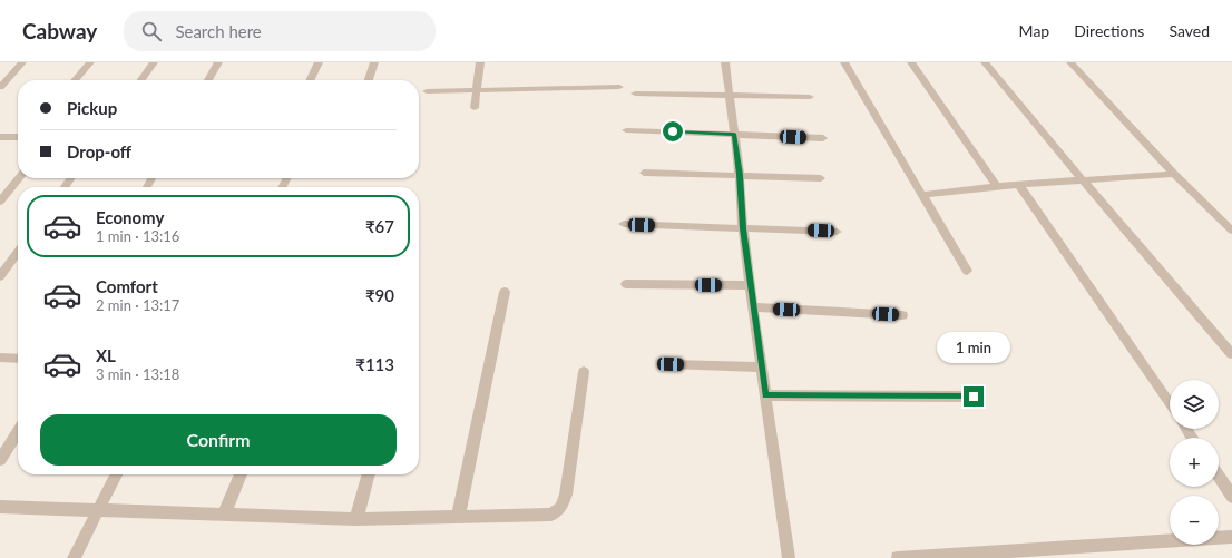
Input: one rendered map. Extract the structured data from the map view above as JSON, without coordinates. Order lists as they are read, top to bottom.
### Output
{
  "page": {
    "header": "Cabway",
    "search": "Search here",
    "nav": ["Map", "Directions", "Saved"],
    "banner": ["Pickup", "Drop-off"],
    "list": [
      {
        "name": "Economy",
        "note": "1 min · 13:16",
        "value": "₹67"
      },
      {
        "name": "Comfort",
        "note": "2 min · 13:17",
        "value": "₹90"
      },
      {
        "name": "XL",
        "note": "3 min · 13:18",
        "value": "₹113"
      }
    ],
    "bubble": "1 min",
    "map_buttons": ["+", "−"],
    "buttons": "Confirm"
  }
}
